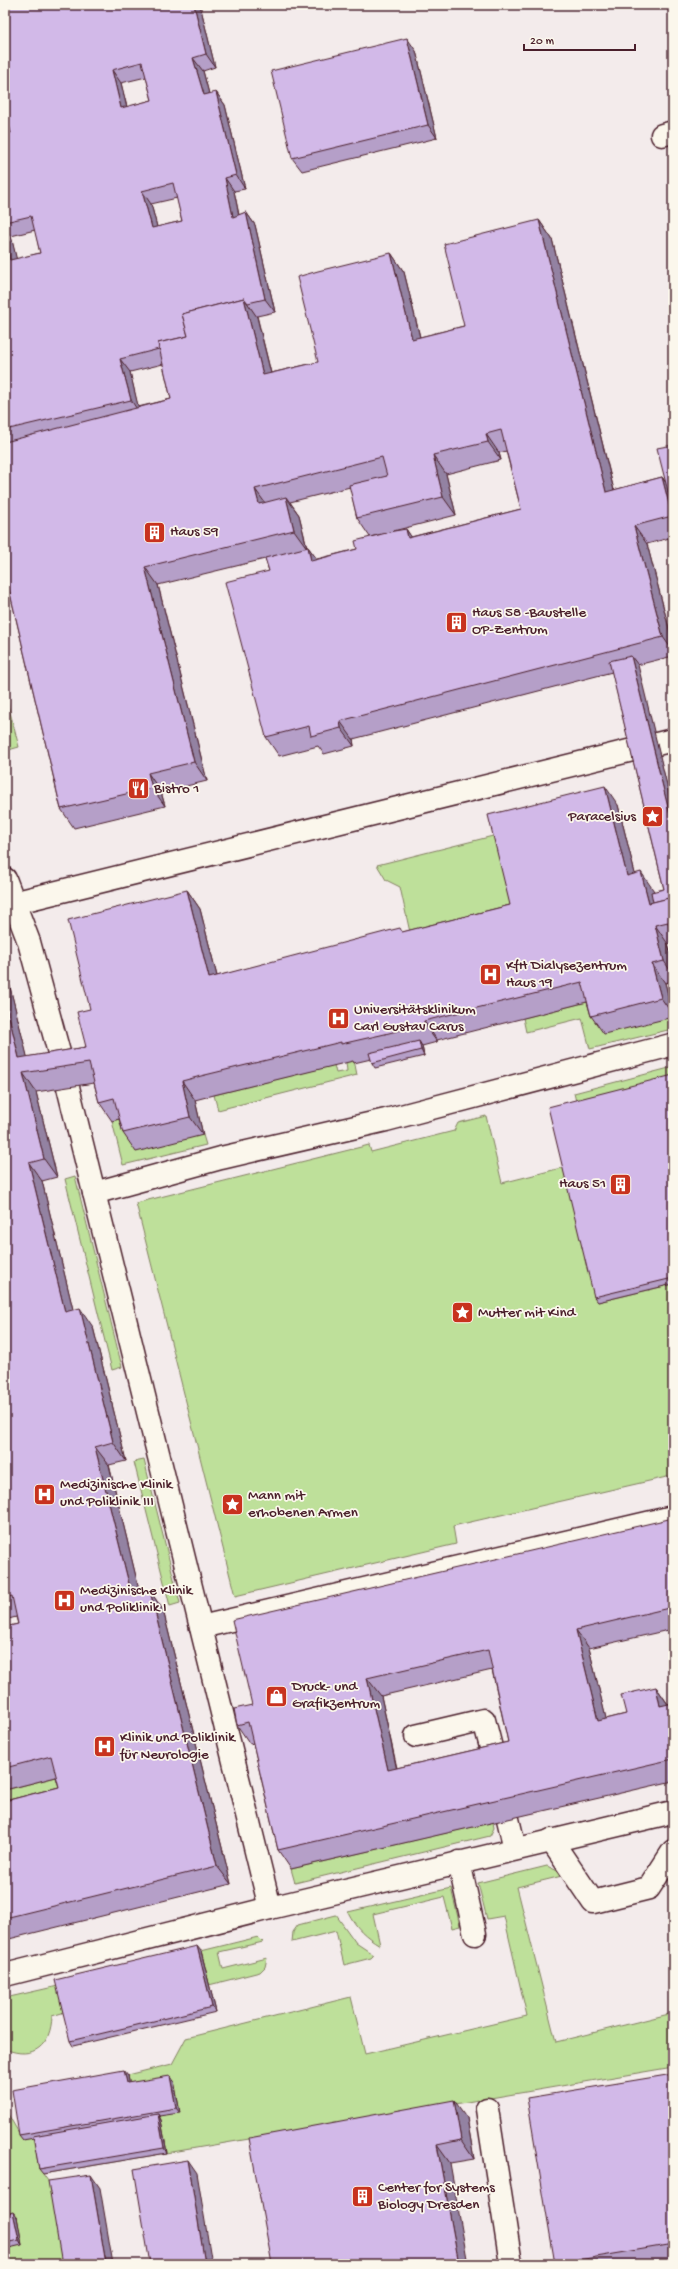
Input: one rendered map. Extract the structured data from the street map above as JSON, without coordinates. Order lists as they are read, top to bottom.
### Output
{
  "places": {
    "building": [
      "Haus 59",
      "Haus 58 -Baustelle OP-Zentrum",
      "Haus 51",
      "Center for Systems Biology Dresden"
    ],
    "restaurant": ["Bistro 1"],
    "place": ["Paracelsius", "Mutter mit Kind", "Mann mit erhobenen Armen"],
    "hospital": [
      "KfH Dialysezentrum Haus 19",
      "Universitätsklinikum Carl Gustav Carus",
      "Medizinische Klinik und Poliklinik III",
      "Medizinische Klinik und Poliklinik I",
      "Klinik und Poliklinik für Neurologie"
    ],
    "shop": ["Druck- und Grafikzentrum"]
  },
  "scale_bar": "20 m"
}
